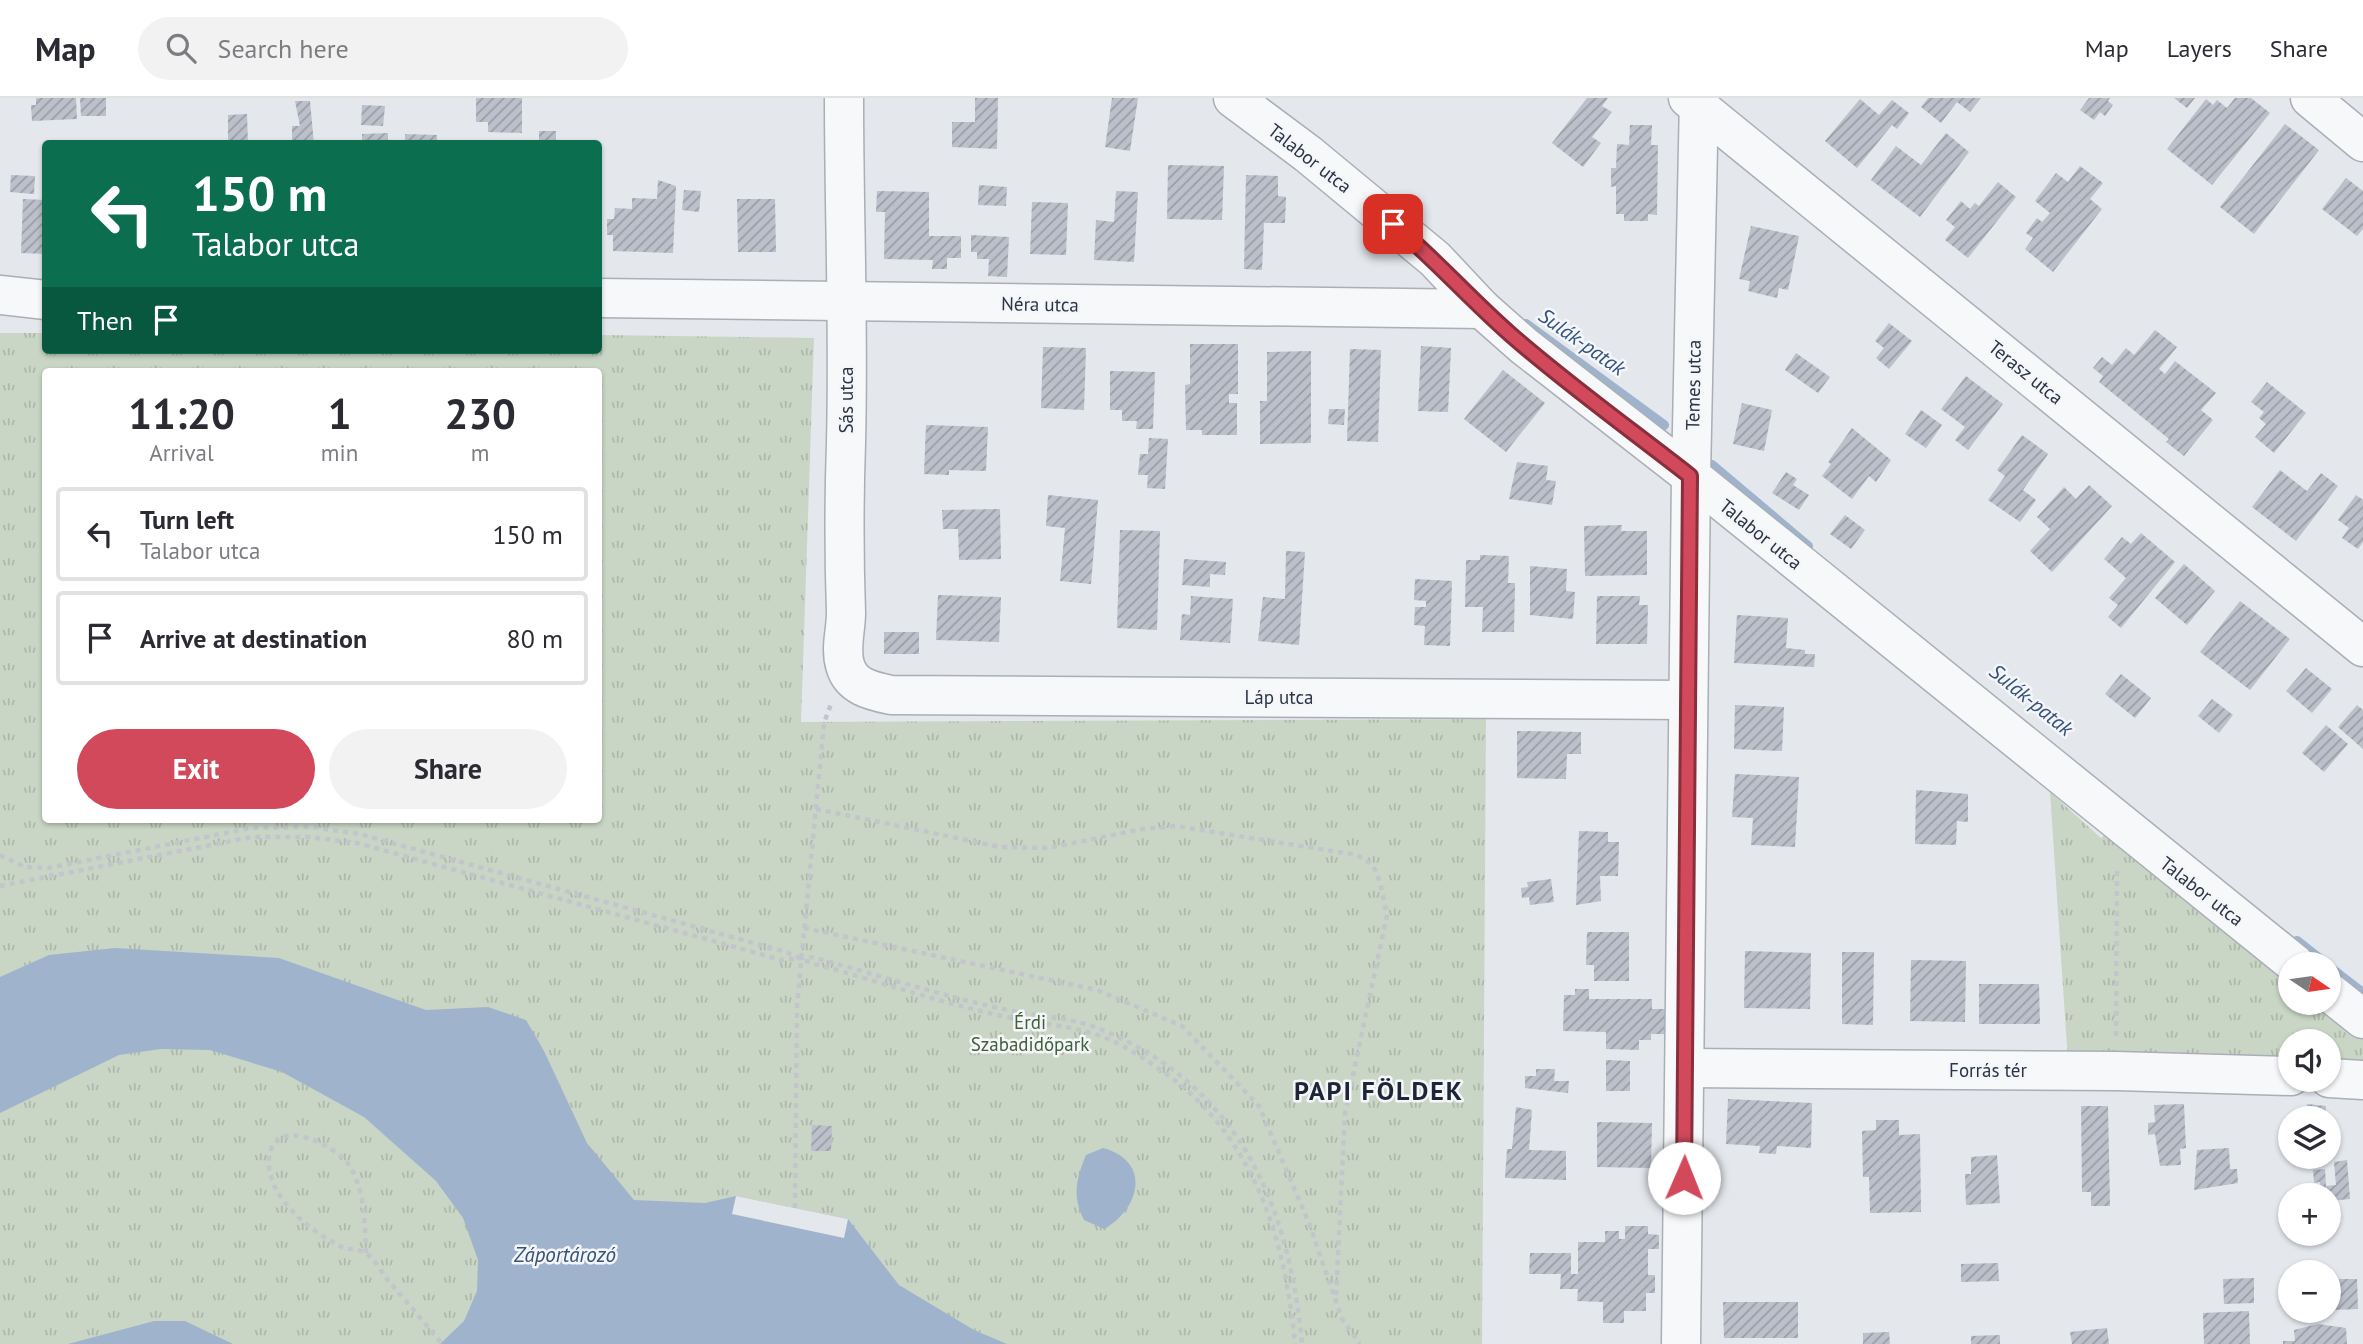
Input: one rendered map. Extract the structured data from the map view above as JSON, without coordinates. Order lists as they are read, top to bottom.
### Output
{
  "streets": {
    "street": [
      "Talabor utca",
      "Néra utca",
      "Terasz utca",
      "Temes utca",
      "Sás utca",
      "Láp utca",
      "Forrás tér"
    ]
  },
  "crossings": [
    ["Talabor utca", "Néra utca"],
    ["Talabor utca", "Temes utca"],
    ["Néra utca", "Sás utca"],
    ["Terasz utca", "Temes utca"],
    ["Temes utca", "Láp utca"],
    ["Temes utca", "Forrás tér"],
    ["Sás utca", "Láp utca"]
  ],
  "districts": ["PAPI FÖLDEK"],
  "water": ["Sulák-patak", "Záportározó"],
  "parks": ["Érdi Szabadidőpark"],
  "north": "right",
  "page": {
    "header": "Map",
    "search": "Search here",
    "nav": ["Map", "Layers", "Share"],
    "turn": ["150 m", "Talabor utca"],
    "then": "Then",
    "eta": [
      "11:20",
      "Arrival",
      "1",
      "min",
      "230",
      "m"
    ],
    "list": [
      {
        "name": "Turn left",
        "note": "Talabor utca",
        "value": "150 m"
      },
      {
        "name": "Arrive at destination",
        "value": "80 m"
      }
    ],
    "buttons": ["Exit", "Share"],
    "map_buttons": ["+", "−"]
  }
}
